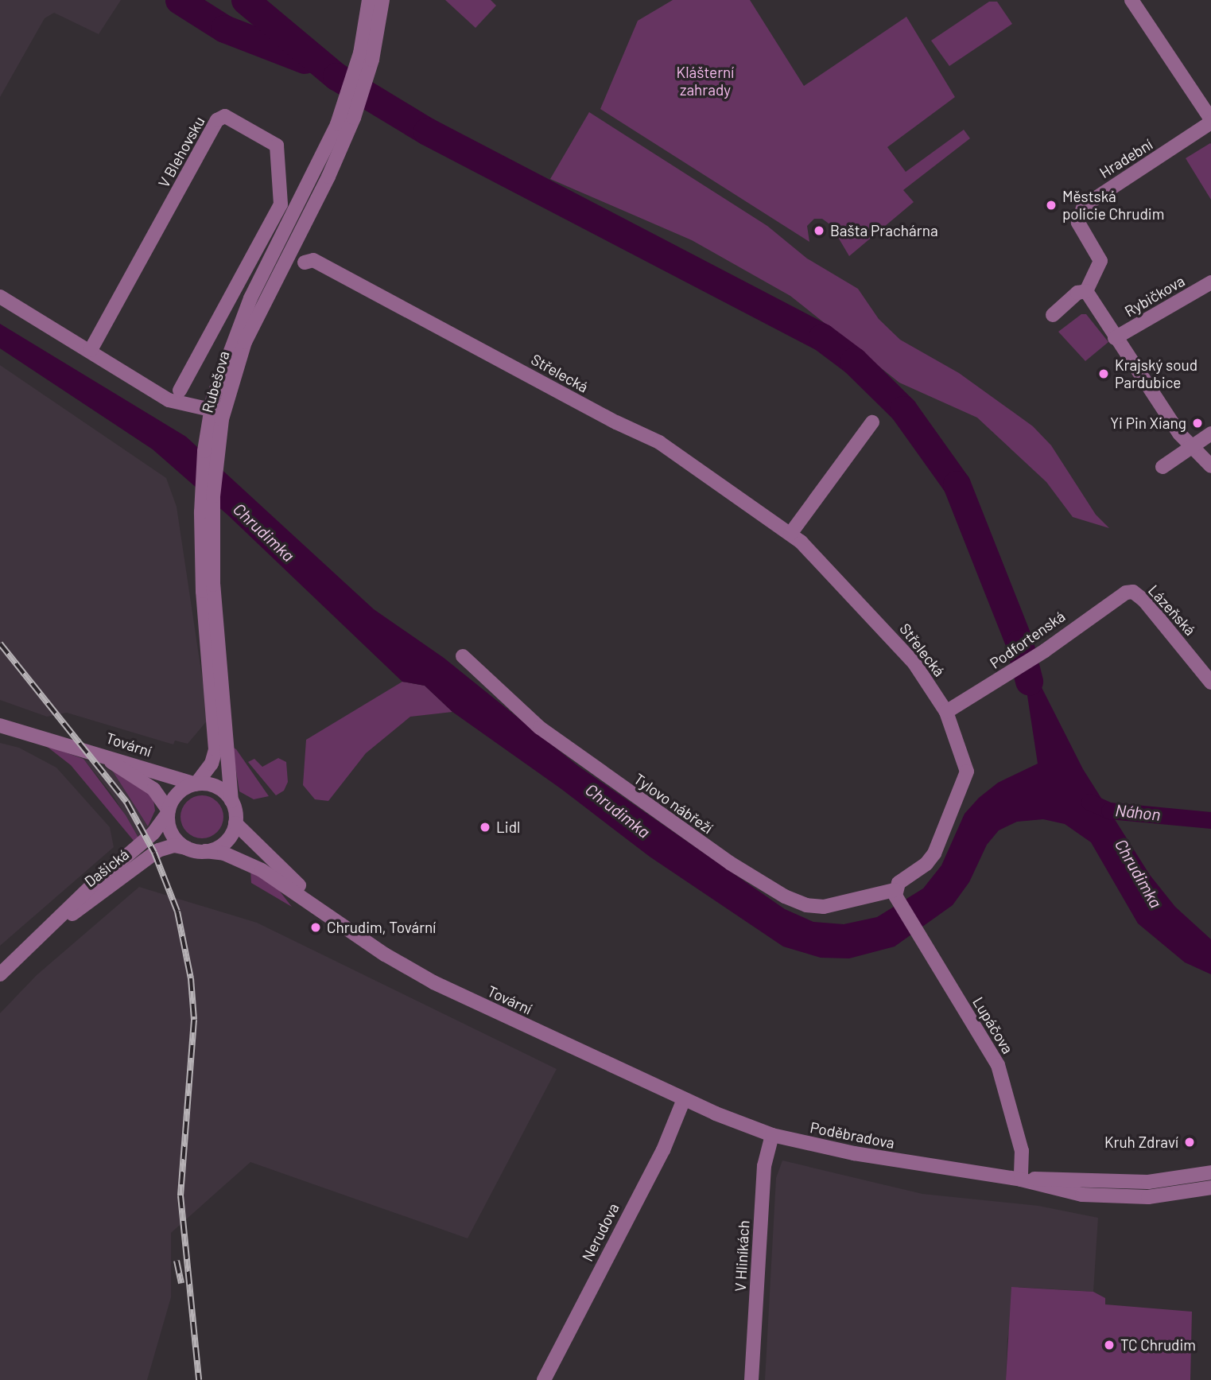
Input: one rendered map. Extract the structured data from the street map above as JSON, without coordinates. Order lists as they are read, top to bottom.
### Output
{
  "streets": {
    "street": [
      "V Blehovsku",
      "Hradební",
      "Rybičkova",
      "Střelecká",
      "Rubešova",
      "Lázeňská",
      "Podfortenská",
      "Tovární",
      "Tylovo nábřeží",
      "Dašická",
      "Lupáčova",
      "Poděbradova",
      "Nerudova",
      "V Hliníkách"
    ]
  },
  "crossings": [
    ["Střelecká", "Podfortenská"],
    ["Střelecká", "Tylovo nábřeží"],
    ["Rubešova", "Tovární"],
    ["Rubešova", "Dašická"],
    ["Lázeňská", "Podfortenská"],
    ["Tovární", "Dašická"],
    ["Tovární", "Poděbradova"],
    ["Tovární", "Nerudova"],
    ["Tylovo nábřeží", "Lupáčova"],
    ["Lupáčova", "Poděbradova"],
    ["Poděbradova", "Nerudova"],
    ["Poděbradova", "V Hliníkách"]
  ],
  "water": ["Chrudimka", "Náhon"],
  "parks": ["Klášterní zahrady"],
  "places": [
    "Městská policie Chrudim",
    "Bašta Prachárna",
    "Krajský soud Pardubice",
    "Yi Pin Xiang",
    "Lidl",
    "Chrudim, Tovární",
    "Kruh Zdraví",
    "TC Chrudim"
  ]
}
